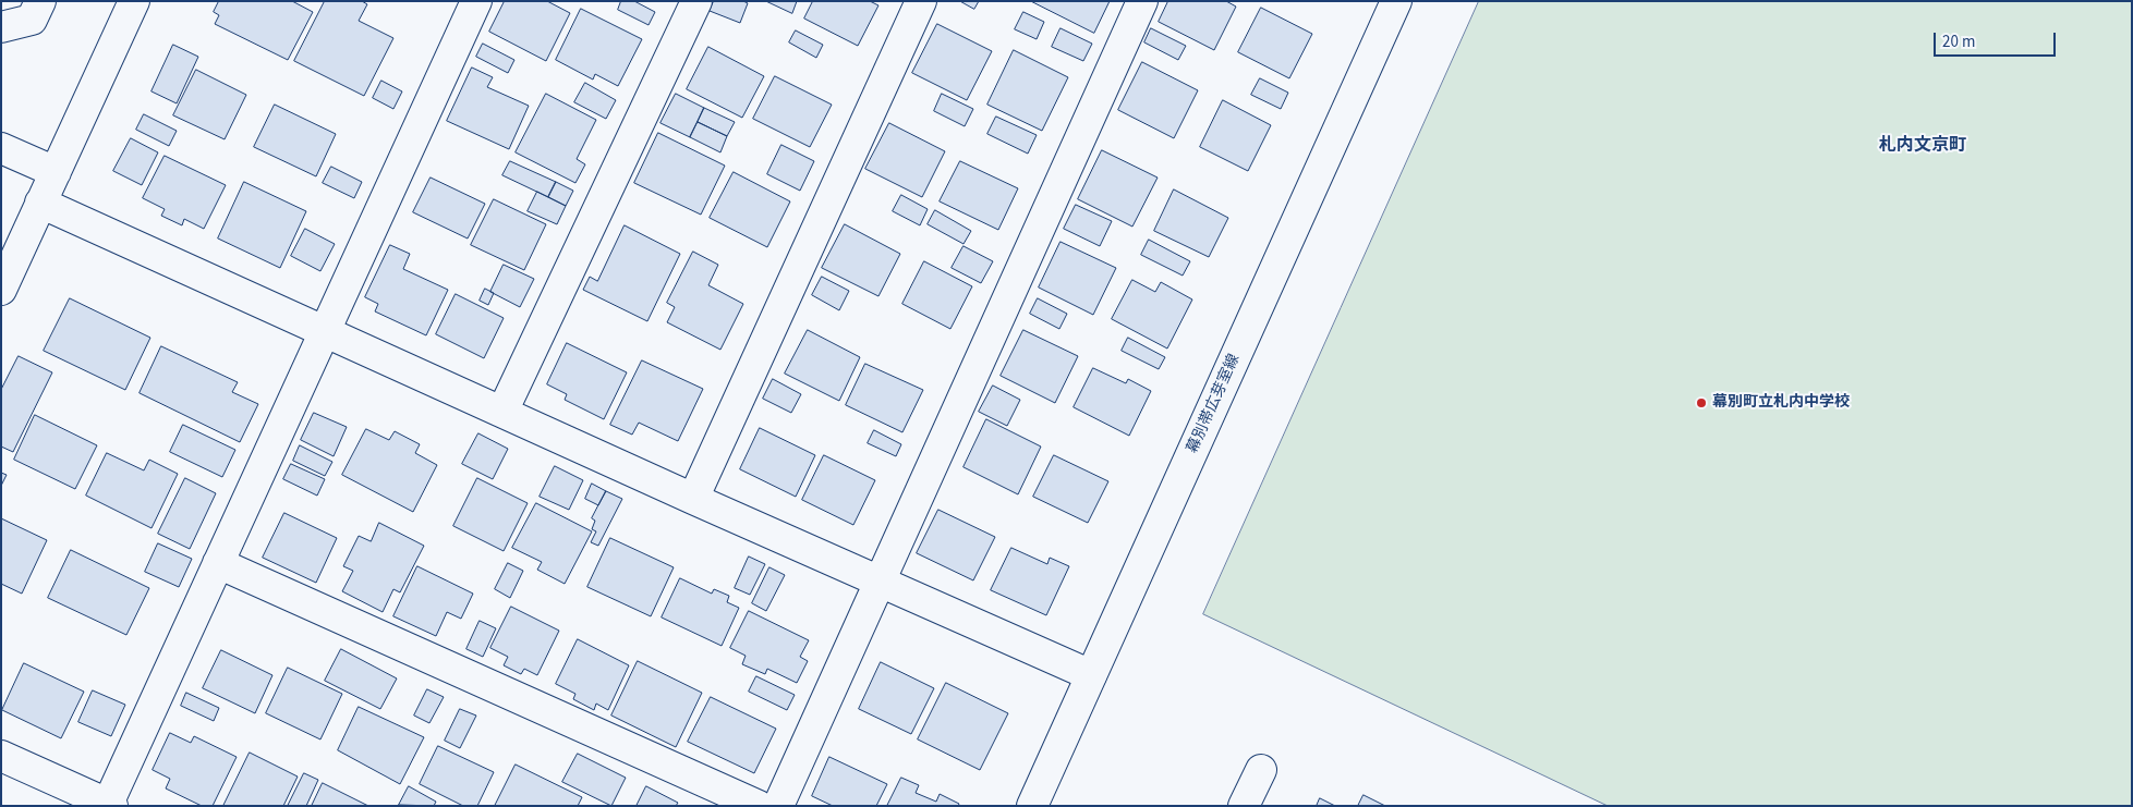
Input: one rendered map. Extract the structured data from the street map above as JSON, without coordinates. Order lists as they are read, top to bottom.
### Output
{
  "streets": {
    "street": ["幕別帯広芽室線"]
  },
  "districts": ["札内文京町"],
  "places": ["幕別町立札内中学校"],
  "scale_bar": "20 m"
}
